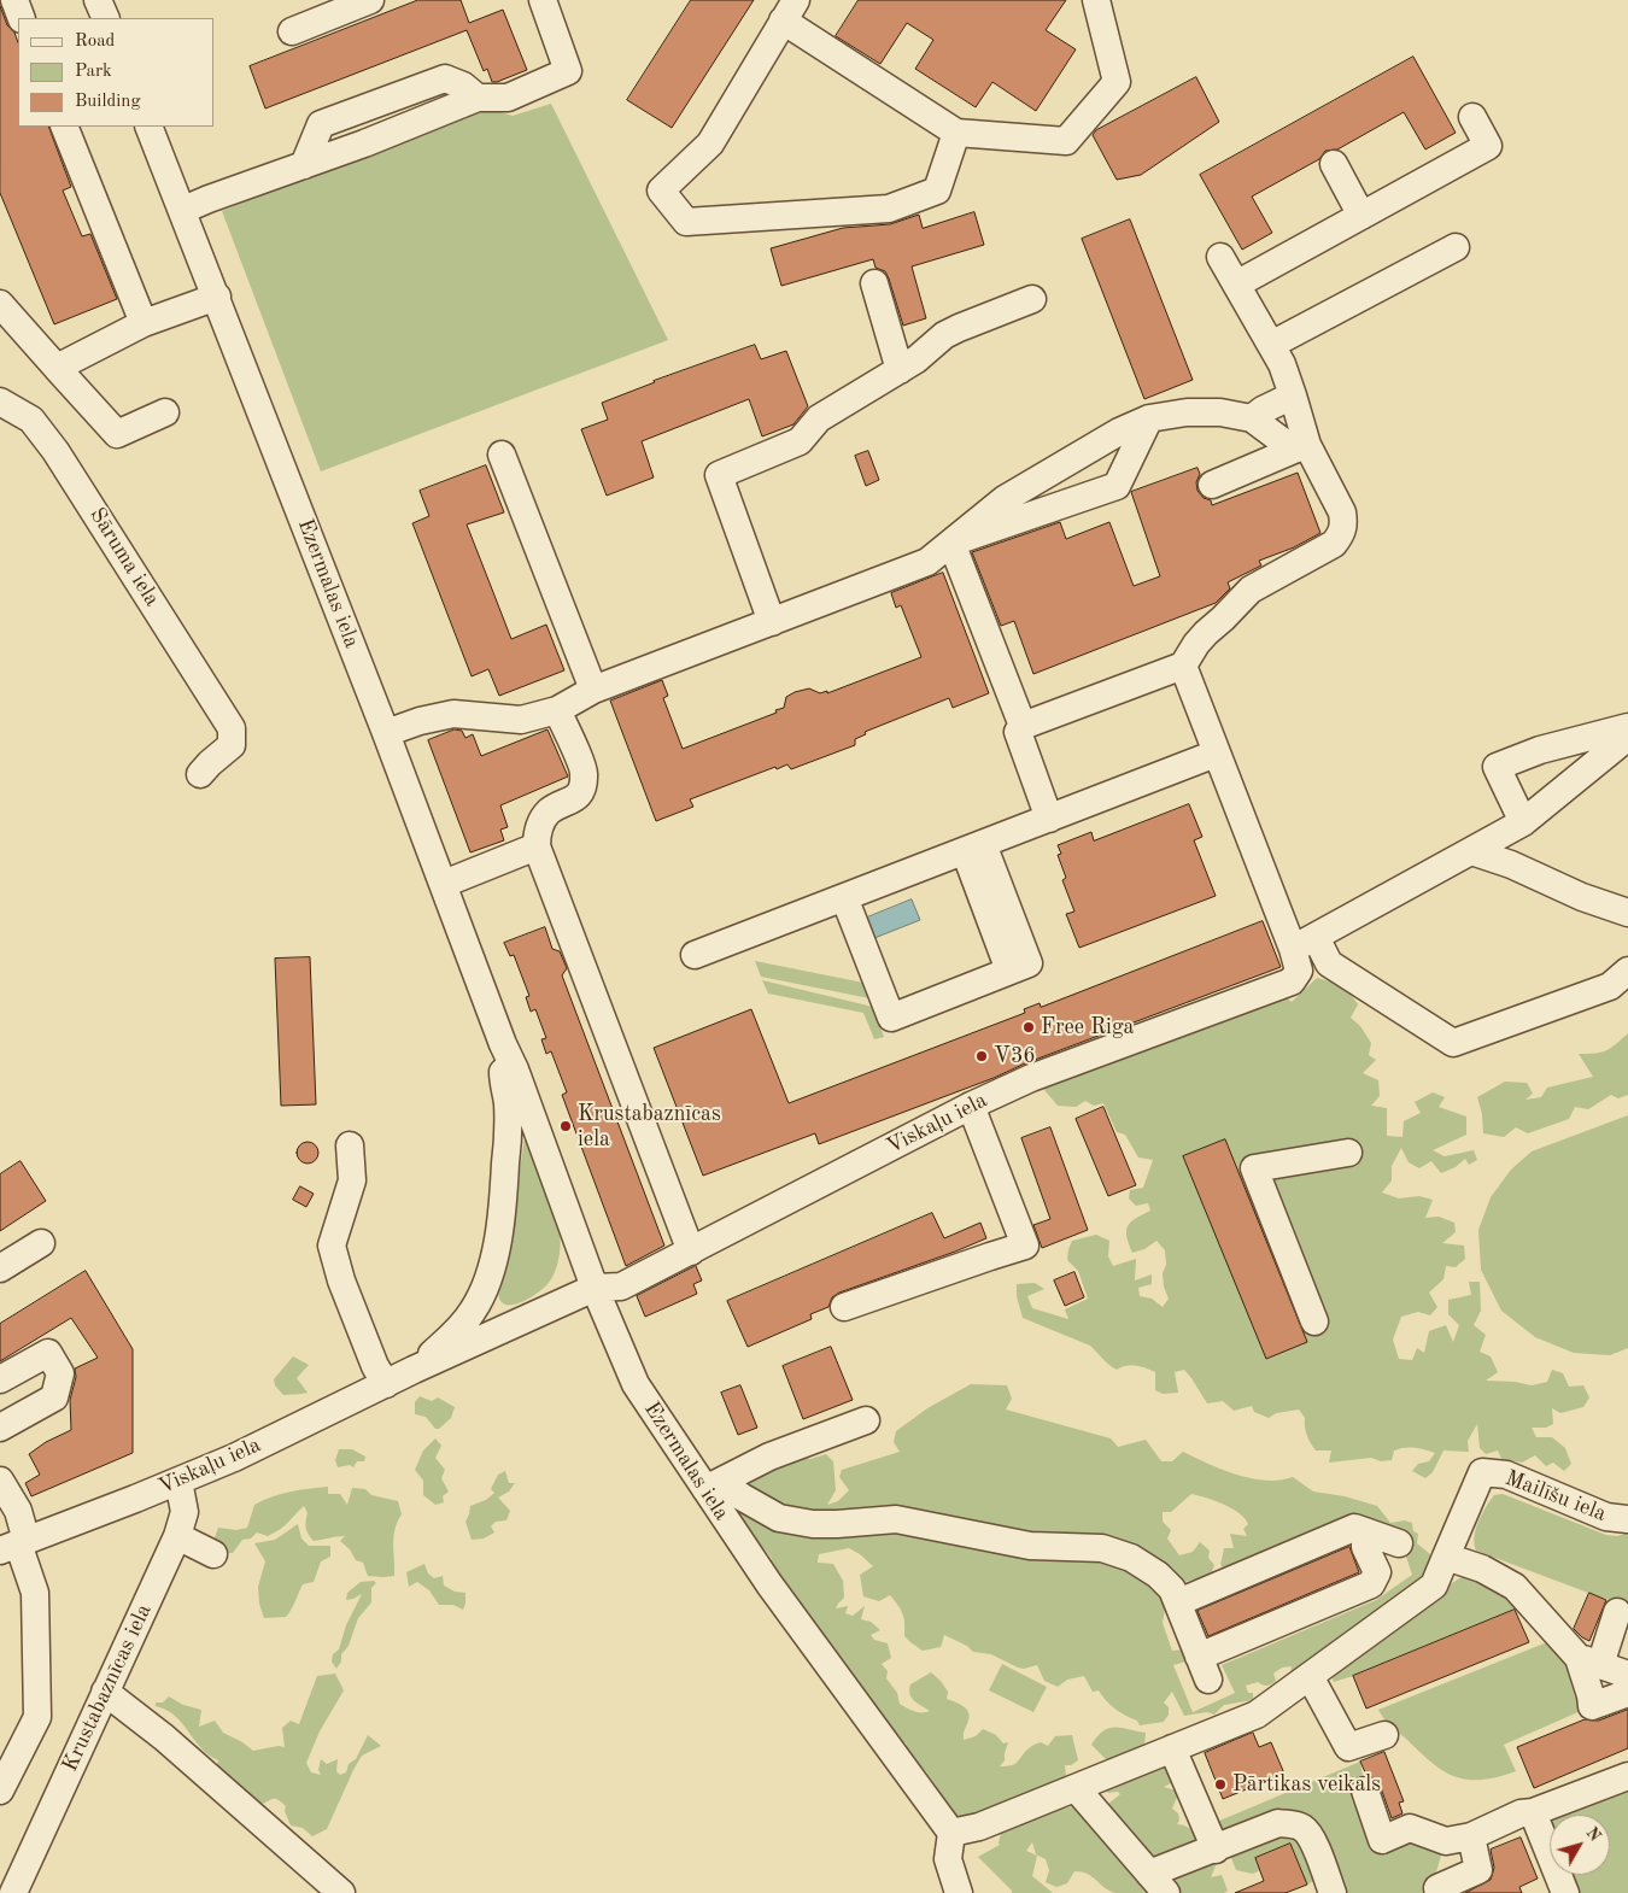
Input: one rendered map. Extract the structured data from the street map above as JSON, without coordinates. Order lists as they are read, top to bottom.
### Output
{
  "streets": {
    "street": [
      "Sāruma iela",
      "Ezermalas iela",
      "Viskaļu iela",
      "Mailīšu iela",
      "Krustabaznīcas iela"
    ]
  },
  "crossings": [
    ["Ezermalas iela", "Viskaļu iela"],
    ["Viskaļu iela", "Krustabaznīcas iela"]
  ],
  "places": [
    "Free Riga",
    "V36",
    "Krustabaznīcas iela",
    "Pārtikas veikals"
  ],
  "legend": ["Road", "Park", "Building"],
  "north": "top right"
}
